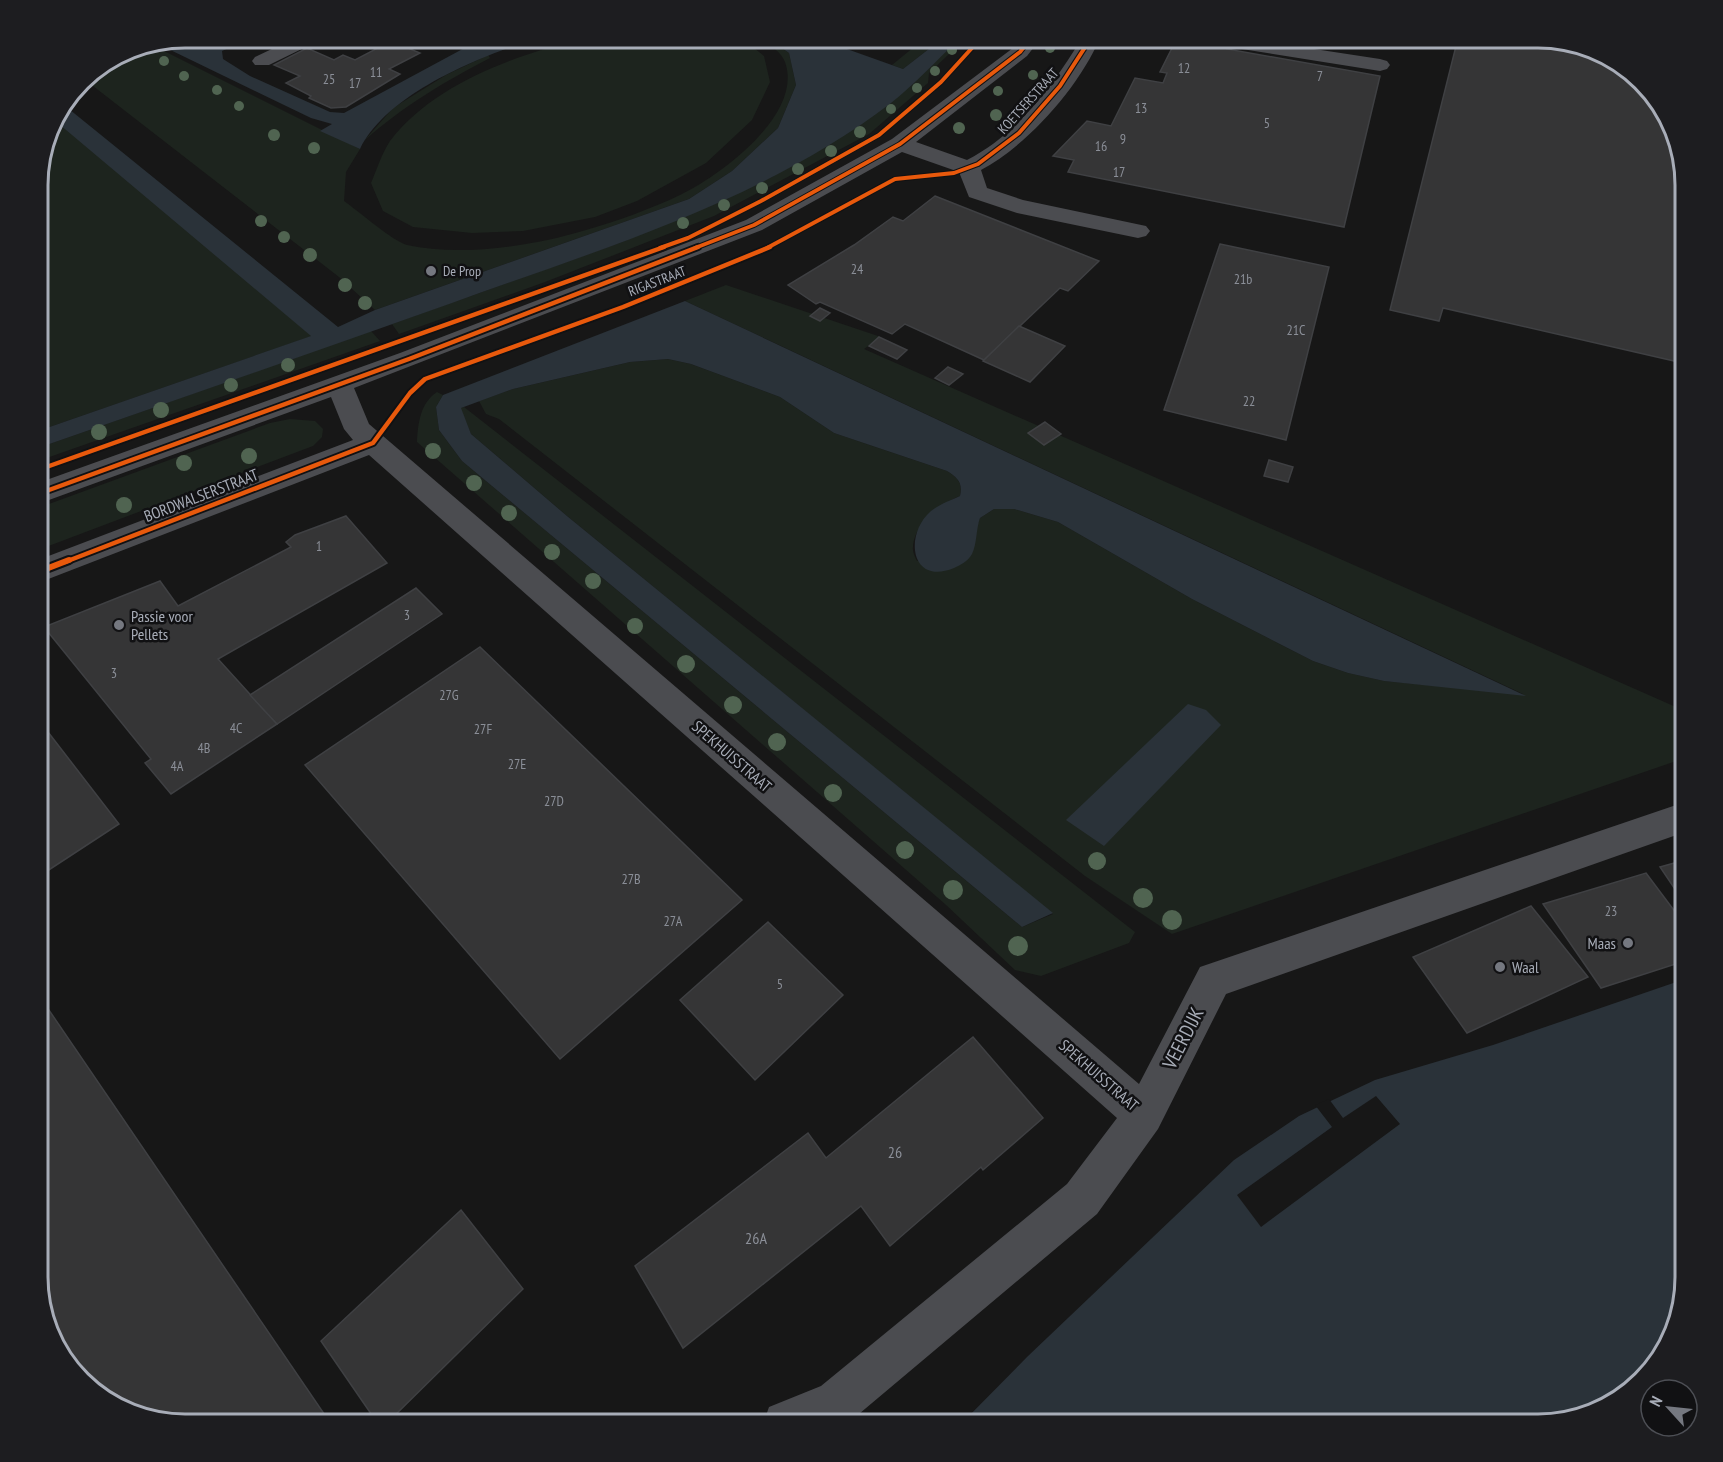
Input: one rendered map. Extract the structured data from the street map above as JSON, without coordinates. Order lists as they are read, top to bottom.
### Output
{
  "streets": {
    "street": [
      "KOETSERSTRAAT",
      "RIGASTRAAT",
      "BORDWALSERSTRAAT",
      "SPEKHUISSTRAAT",
      "VEERDIJK"
    ]
  },
  "crossings": [
    ["RIGASTRAAT", "SPEKHUISSTRAAT"],
    ["BORDWALSERSTRAAT", "SPEKHUISSTRAAT"],
    ["SPEKHUISSTRAAT", "VEERDIJK"]
  ],
  "places": [
    "De Prop",
    "Passie voor Pellets",
    "Maas",
    "Waal"
  ],
  "house_numbers": [
    "12",
    "11",
    "7",
    "25",
    "17",
    "13",
    "5",
    "9",
    "16",
    "17",
    "24",
    "21b",
    "21C",
    "22",
    "1",
    "3",
    "3",
    "27G",
    "4C",
    "27F",
    "4B",
    "27E",
    "4A",
    "27D",
    "27B",
    "23",
    "27A",
    "5",
    "26",
    "26A"
  ],
  "north": "top left"
}
